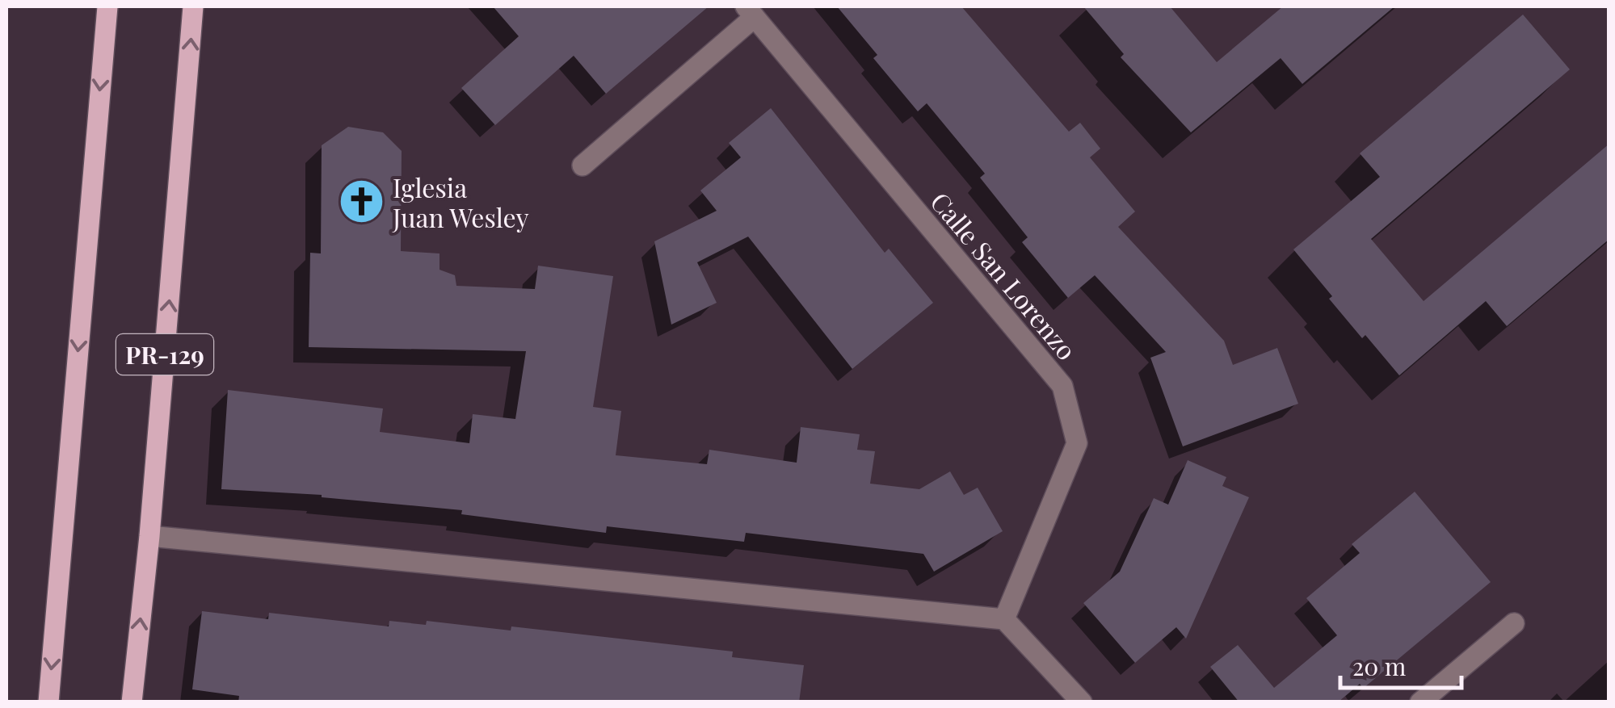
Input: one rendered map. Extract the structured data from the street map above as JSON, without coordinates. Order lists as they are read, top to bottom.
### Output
{
  "streets": {
    "main road": ["PR-129"],
    "street": ["Calle San Lorenzo"]
  },
  "places": {
    "church": ["Iglesia Juan Wesley"]
  },
  "scale_bar": "20 m"
}
